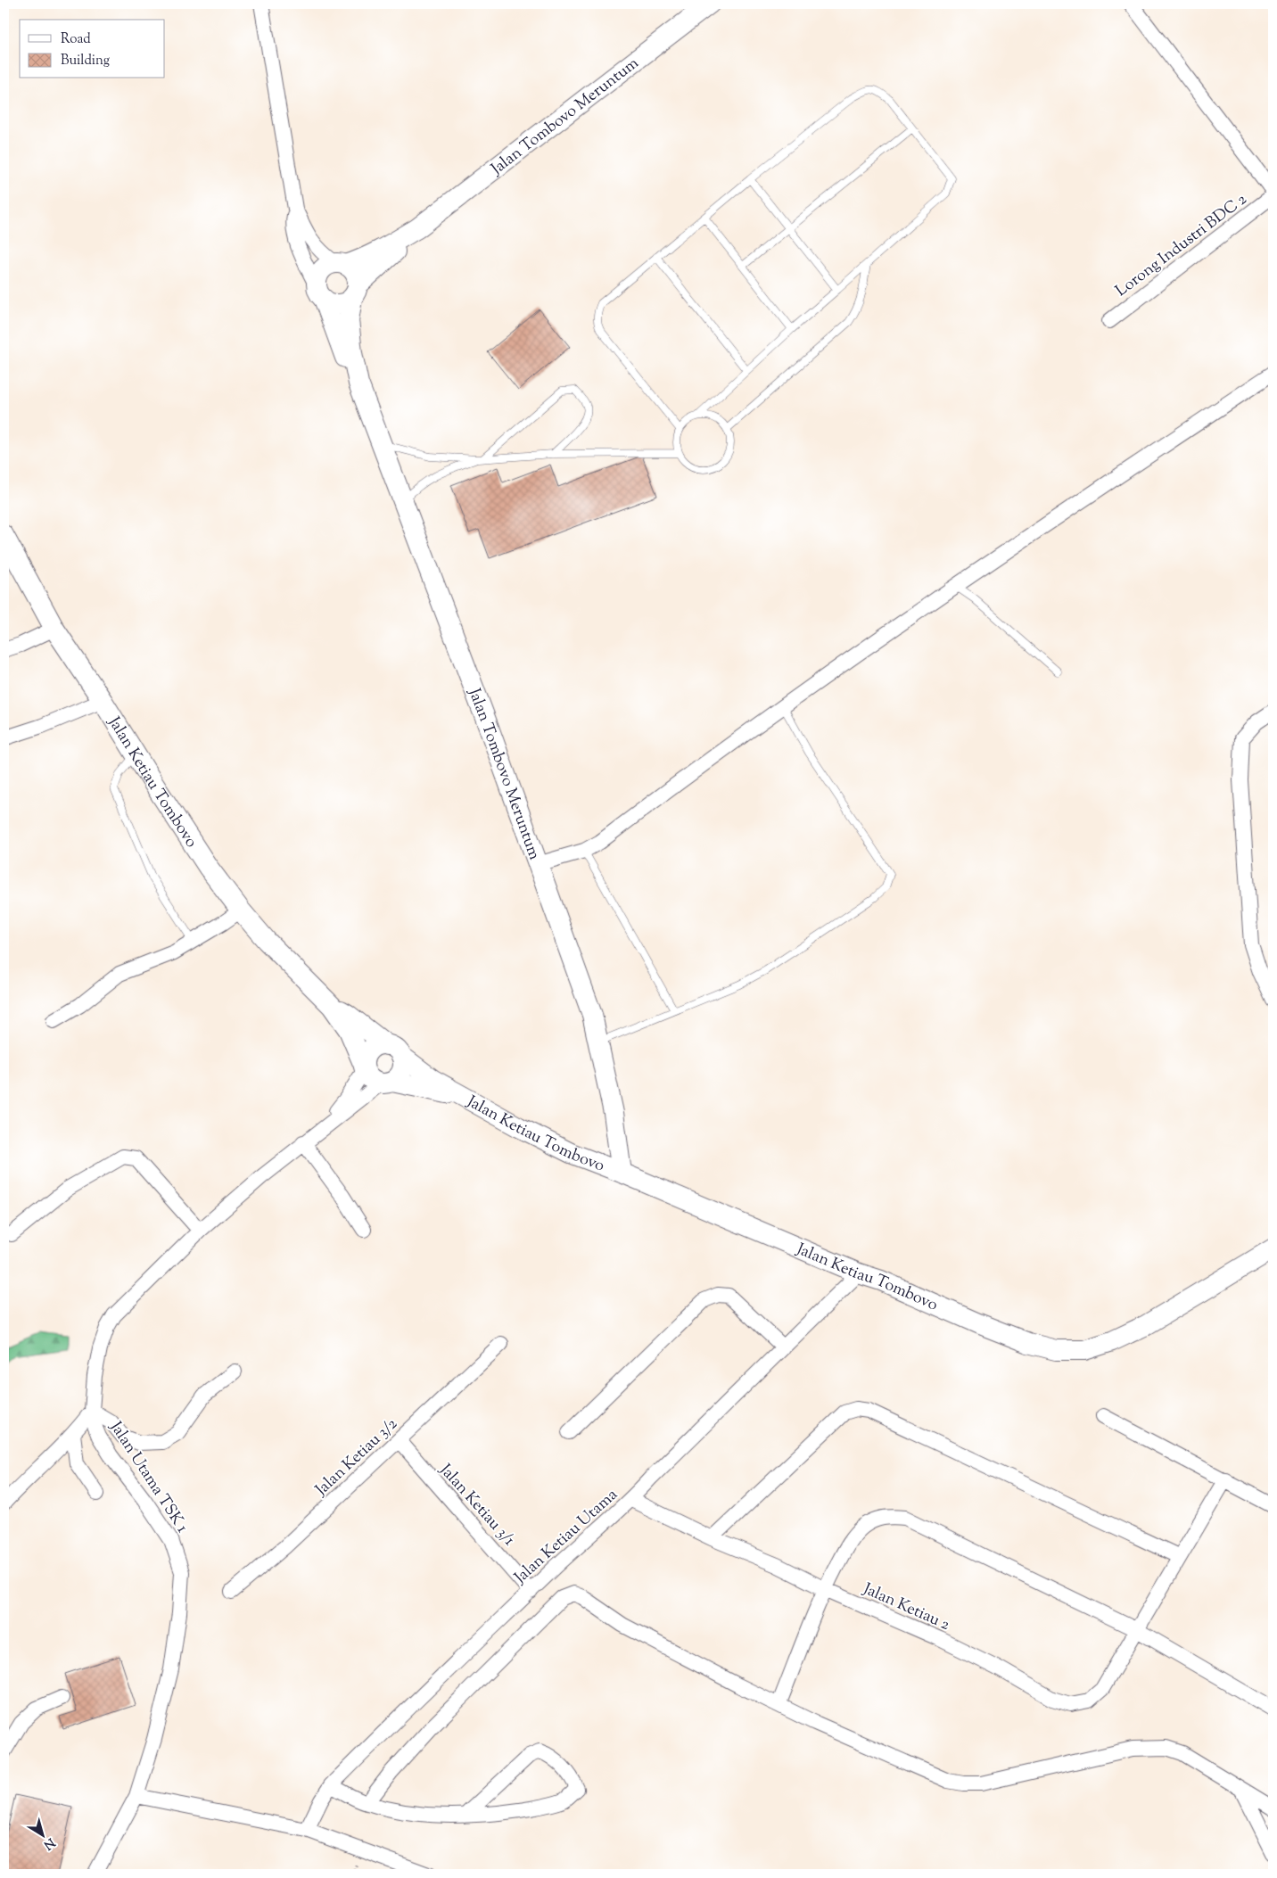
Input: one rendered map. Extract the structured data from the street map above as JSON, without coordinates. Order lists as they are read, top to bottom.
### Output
{
  "streets": {
    "street": [
      "Jalan Tombovo Meruntum",
      "Lorong Industri BDC 2",
      "Jalan Ketiau Tombovo",
      "Jalan Ketiau 3/2",
      "Jalan Utama TSK 1",
      "Jalan Ketiau 3/1",
      "Jalan Ketiau Utama",
      "Jalan Ketiau 2"
    ]
  },
  "crossings": [
    ["Jalan Tombovo Meruntum", "Jalan Ketiau Tombovo"],
    ["Jalan Ketiau Tombovo", "Jalan Ketiau Utama"],
    ["Jalan Ketiau 3/2", "Jalan Ketiau 3/1"],
    ["Jalan Ketiau 3/1", "Jalan Ketiau Utama"],
    ["Jalan Ketiau Utama", "Jalan Ketiau 2"]
  ],
  "legend": ["Road", "Building"],
  "north": "bottom right"
}
